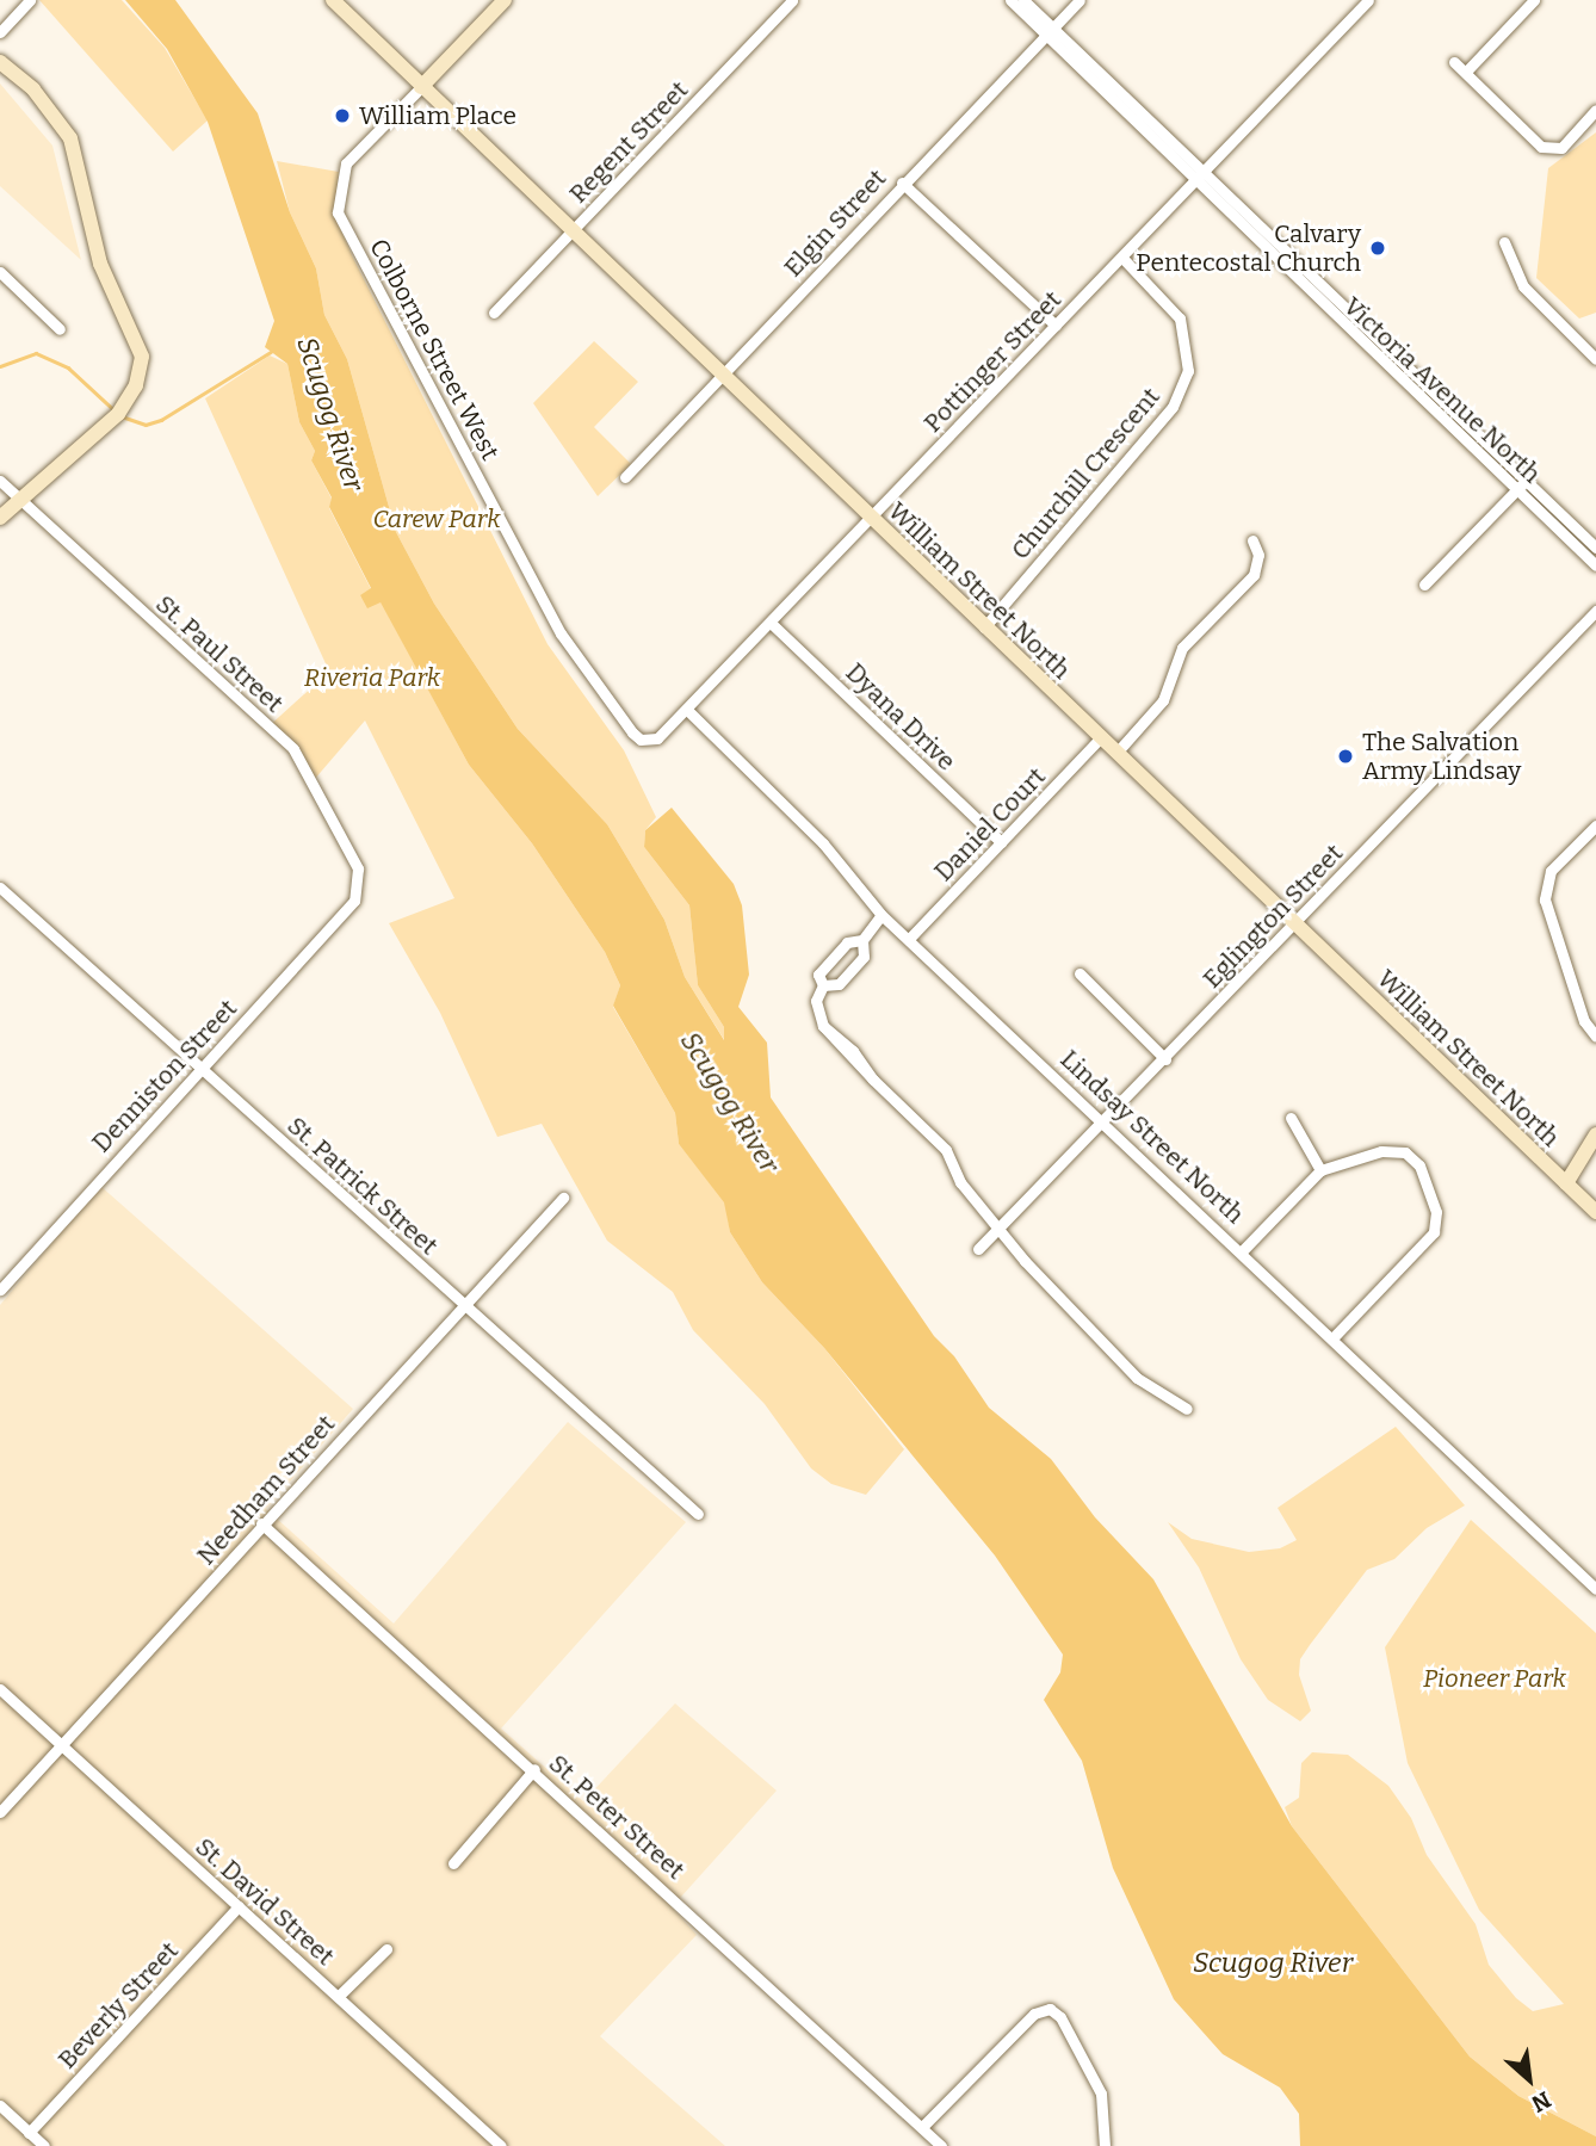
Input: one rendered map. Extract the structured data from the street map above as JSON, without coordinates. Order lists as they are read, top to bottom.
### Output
{
  "streets": {
    "street": [
      "Regent Street",
      "Elgin Street",
      "Colborne Street West",
      "Pottinger Street",
      "Victoria Avenue North",
      "Churchill Crescent",
      "William Street North",
      "St. Paul Street",
      "Dyana Drive",
      "Daniel Court",
      "Eglington Street",
      "Denniston Street",
      "Lindsay Street North",
      "St. Patrick Street",
      "Needham Street",
      "St. Peter Street",
      "St. David Street",
      "Beverly Street"
    ]
  },
  "crossings": [
    ["Regent Street", "William Street North"],
    ["Elgin Street", "Victoria Avenue North"],
    ["Elgin Street", "William Street North"],
    ["Colborne Street West", "Pottinger Street"],
    ["Colborne Street West", "William Street North"],
    ["Pottinger Street", "Victoria Avenue North"],
    ["Pottinger Street", "Churchill Crescent"],
    ["Pottinger Street", "William Street North"],
    ["Pottinger Street", "Dyana Drive"],
    ["Pottinger Street", "Lindsay Street North"],
    ["Churchill Crescent", "William Street North"],
    ["William Street North", "Daniel Court"],
    ["William Street North", "Eglington Street"],
    ["St. Paul Street", "Denniston Street"],
    ["Dyana Drive", "Daniel Court"],
    ["Daniel Court", "Lindsay Street North"],
    ["Eglington Street", "Lindsay Street North"],
    ["Denniston Street", "St. Patrick Street"],
    ["St. Patrick Street", "Needham Street"],
    ["Needham Street", "St. Peter Street"],
    ["Needham Street", "St. David Street"],
    ["St. David Street", "Beverly Street"]
  ],
  "water": ["Scugog River"],
  "parks": ["Carew Park", "Riveria Park", "Pioneer Park"],
  "places": ["William Place", "Calvary Pentecostal Church", "The Salvation Army Lindsay"],
  "north": "bottom right"
}
